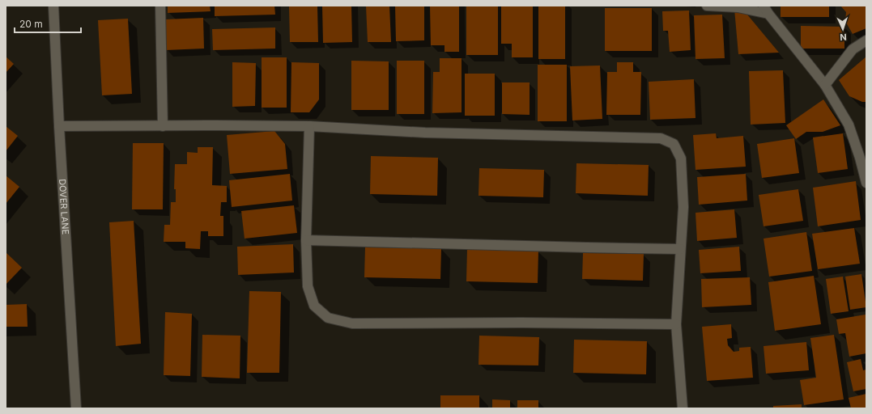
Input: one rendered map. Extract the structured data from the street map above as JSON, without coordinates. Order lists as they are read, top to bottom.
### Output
{
  "streets": {
    "street": ["DOVER LANE"]
  },
  "scale_bar": "20 m",
  "north": "bottom"
}
